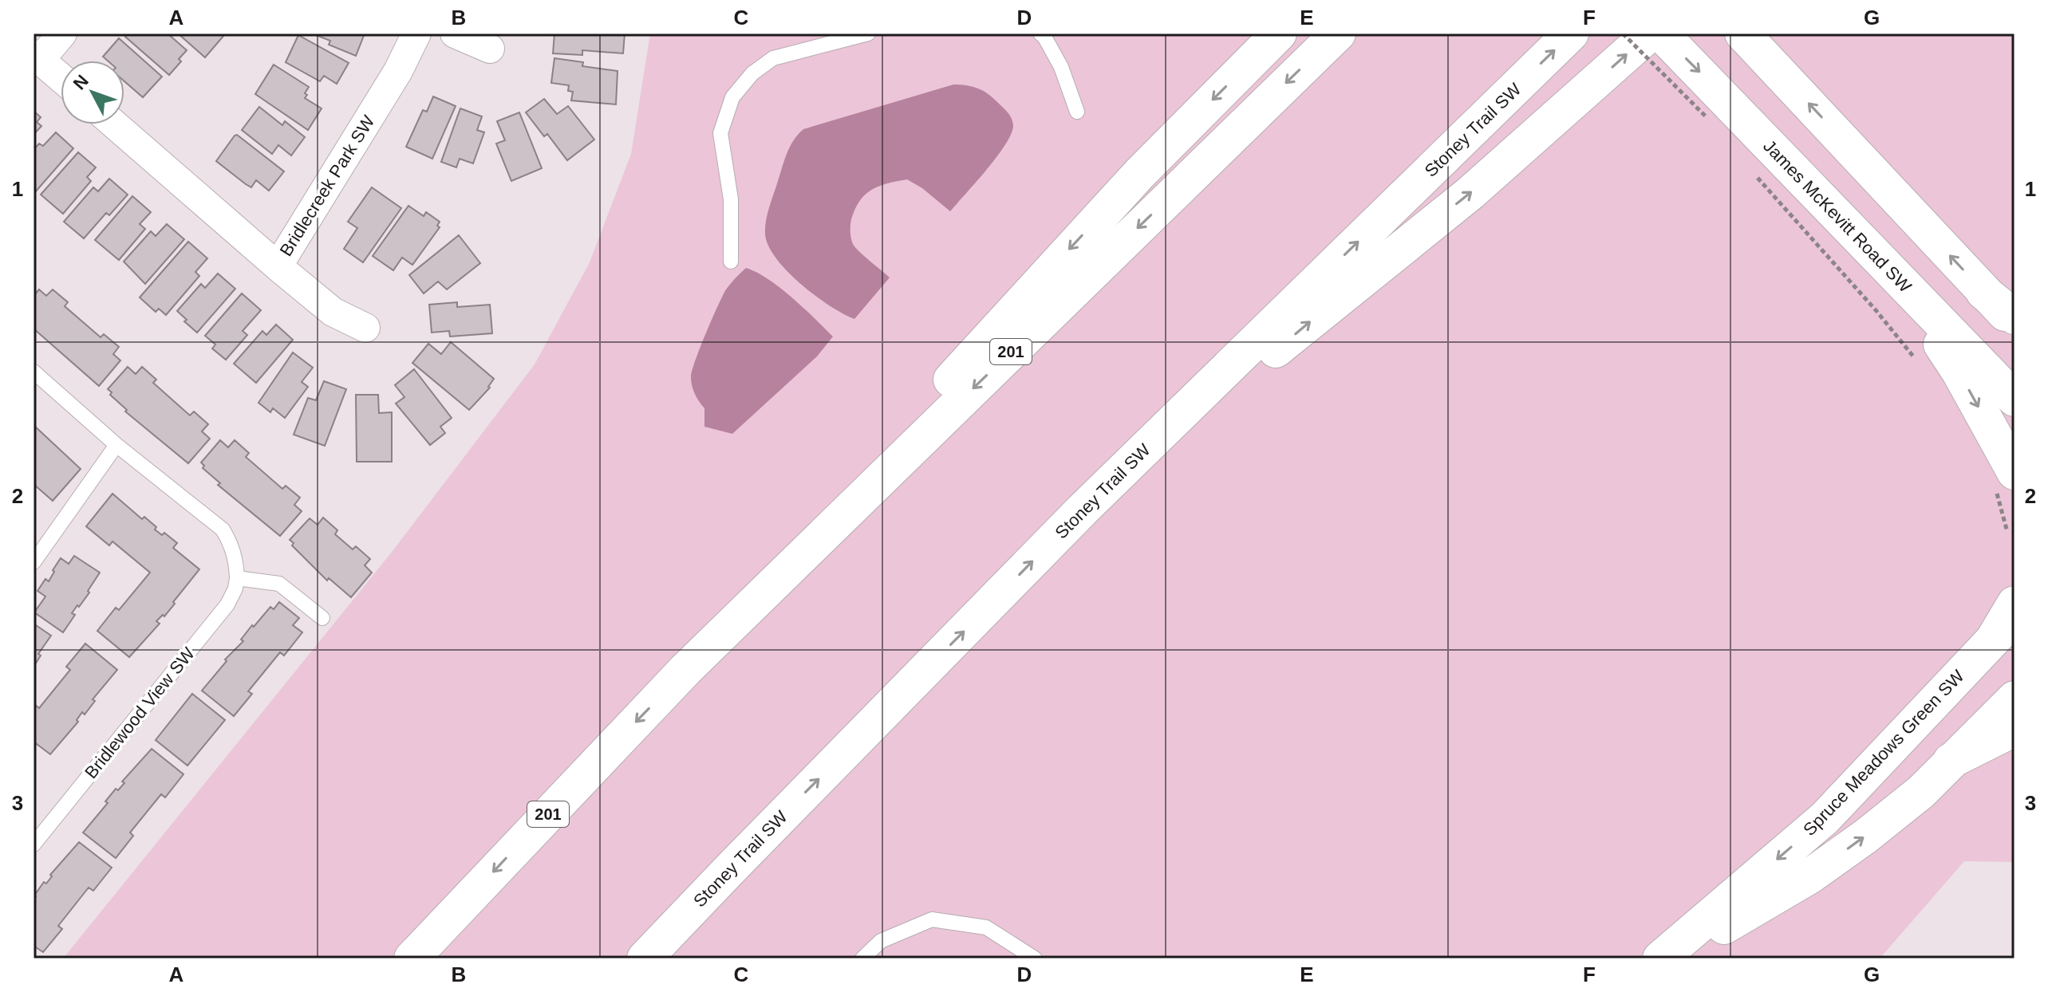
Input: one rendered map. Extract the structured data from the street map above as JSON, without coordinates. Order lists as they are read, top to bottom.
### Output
{
  "streets": {
    "main road": [
      "Stoney Trail SW",
      "James McKevitt Road SW",
      "201",
      "Spruce Meadows Green SW"
    ],
    "street": ["Bridlecreek Park SW"],
    "lane": ["Bridlewood View SW"]
  },
  "north": "top left",
  "grid": {
    "columns": [
      "A",
      "B",
      "C",
      "D",
      "E",
      "F",
      "G"
    ],
    "rows": ["1", "2", "3"]
  }
}
